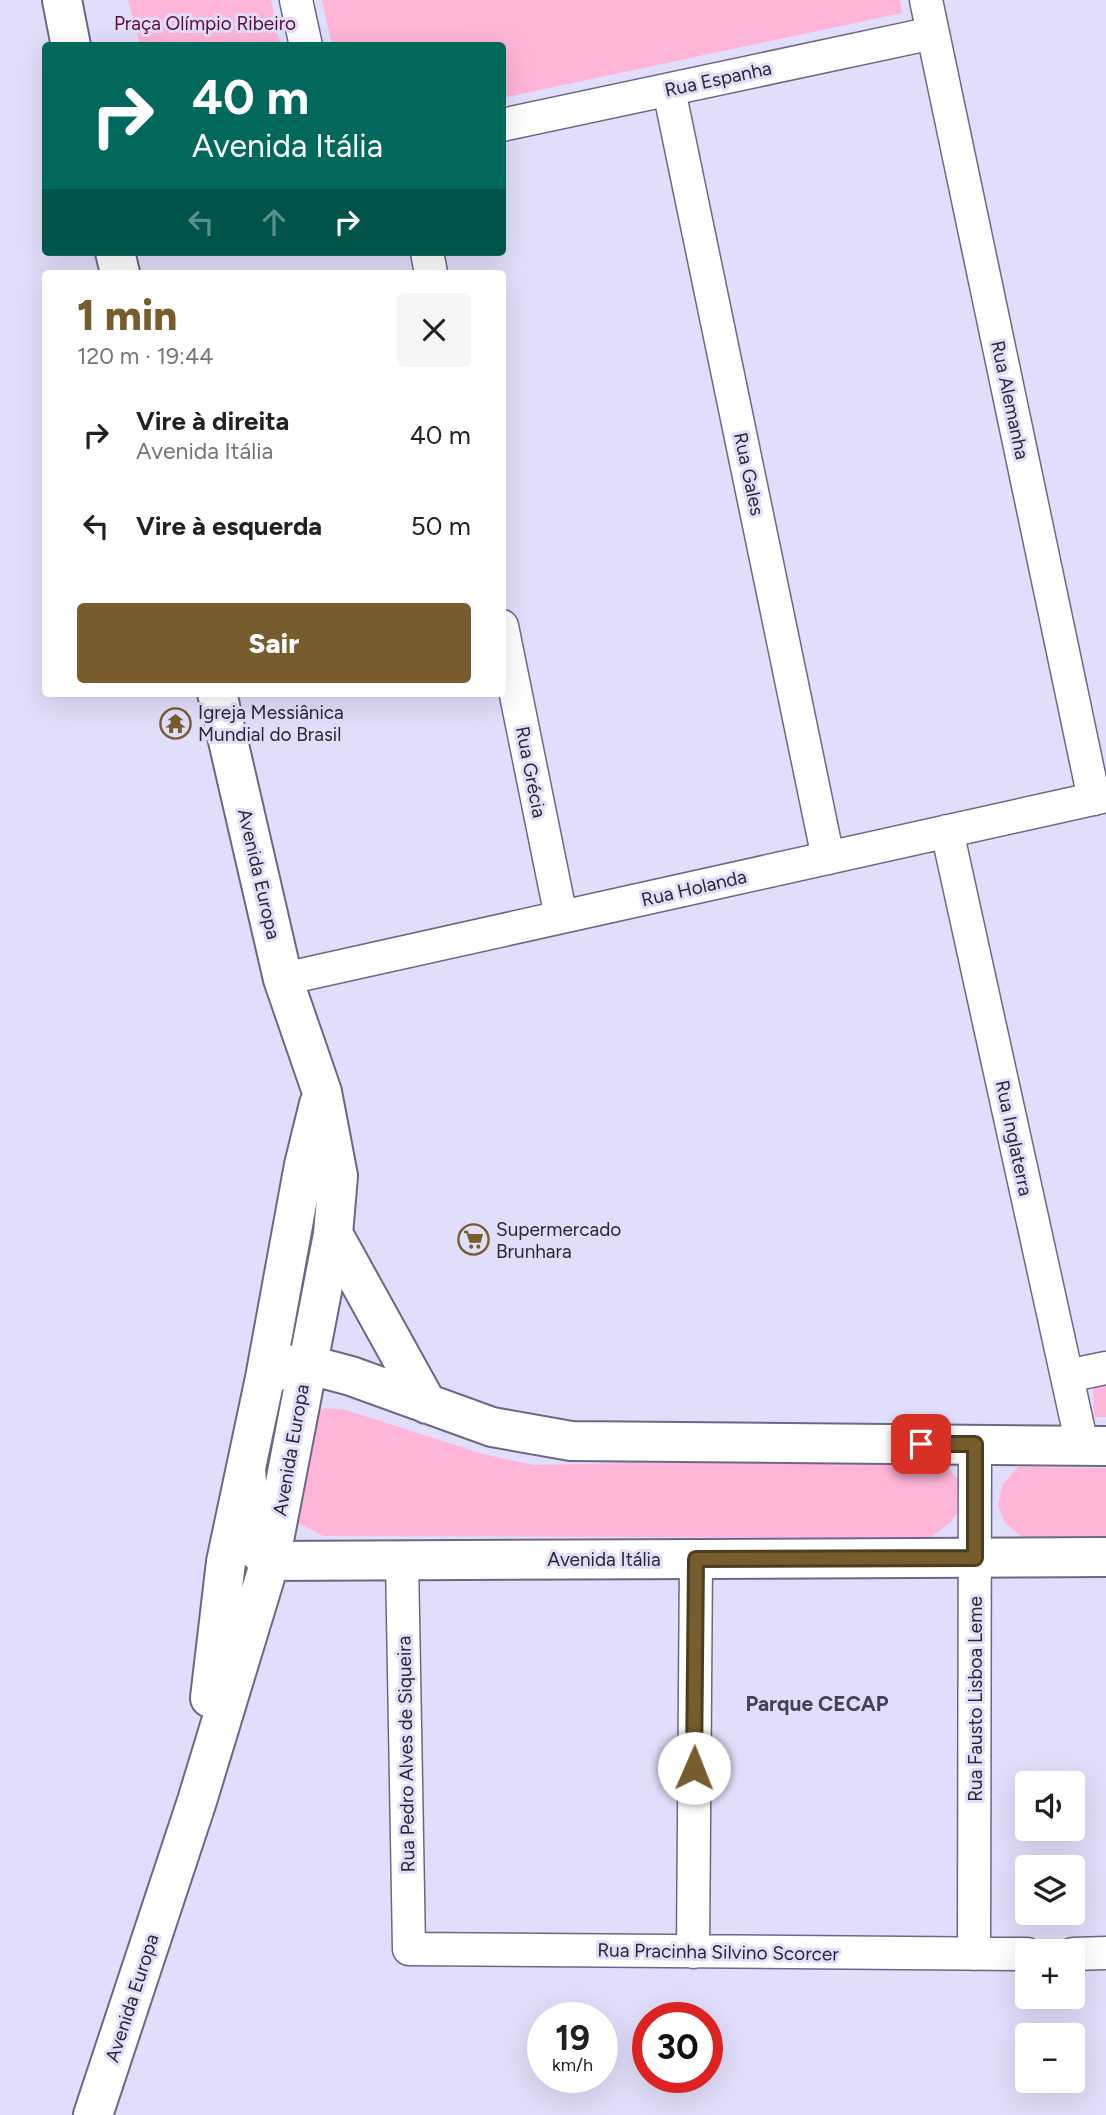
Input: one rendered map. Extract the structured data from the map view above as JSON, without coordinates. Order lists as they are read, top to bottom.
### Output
{
  "streets": {
    "street": [
      "Rua Espanha",
      "Rua Alemanha",
      "Rua Gales",
      "Rua Grécia",
      "Avenida Europa",
      "Rua Holanda",
      "Rua Inglaterra",
      "Avenida Itália",
      "Rua Fausto Lisboa Leme",
      "Rua Pedro Alves de Siqueira",
      "Rua Pracinha Silvino Scorcer"
    ]
  },
  "crossings": [
    ["Rua Espanha", "Rua Alemanha"],
    ["Rua Espanha", "Rua Gales"],
    ["Rua Alemanha", "Rua Holanda"],
    ["Rua Gales", "Rua Holanda"],
    ["Rua Grécia", "Rua Holanda"],
    ["Avenida Europa", "Rua Holanda"],
    ["Avenida Europa", "Avenida Itália"],
    ["Rua Holanda", "Rua Inglaterra"],
    ["Avenida Itália", "Rua Fausto Lisboa Leme"],
    ["Avenida Itália", "Rua Pedro Alves de Siqueira"],
    ["Rua Fausto Lisboa Leme", "Rua Pracinha Silvino Scorcer"],
    ["Rua Pedro Alves de Siqueira", "Rua Pracinha Silvino Scorcer"]
  ],
  "districts": ["Parque CECAP"],
  "parks": ["Praça Olímpio Ribeiro"],
  "places": {
    "temple": ["Igreja Messiânica Mundial do Brasil"],
    "supermarket": ["Supermercado Brunhara"]
  },
  "page": {
    "turn": ["40 m", "Avenida Itália"],
    "heading": ["1 min", "120 m · 19:44"],
    "list": [
      {
        "name": "Vire à direita",
        "note": "Avenida Itália",
        "value": "40 m"
      },
      {
        "name": "Vire à esquerda",
        "value": "50 m"
      }
    ],
    "buttons": "Sair",
    "map_buttons": ["+", "−"],
    "speed": "19 km/h",
    "limit": "30"
  }
}
